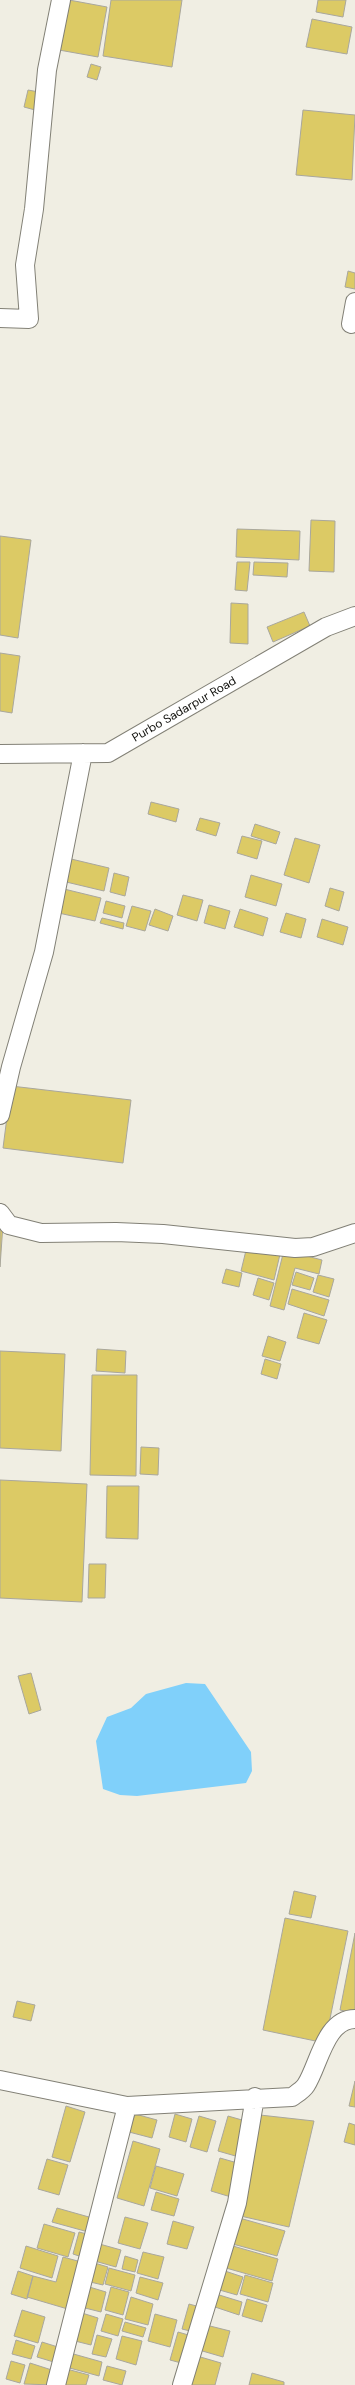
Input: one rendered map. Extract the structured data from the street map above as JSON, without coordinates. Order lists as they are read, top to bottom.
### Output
{
  "streets": {
    "street": ["Purbo Sadarpur Road"]
  }
}
